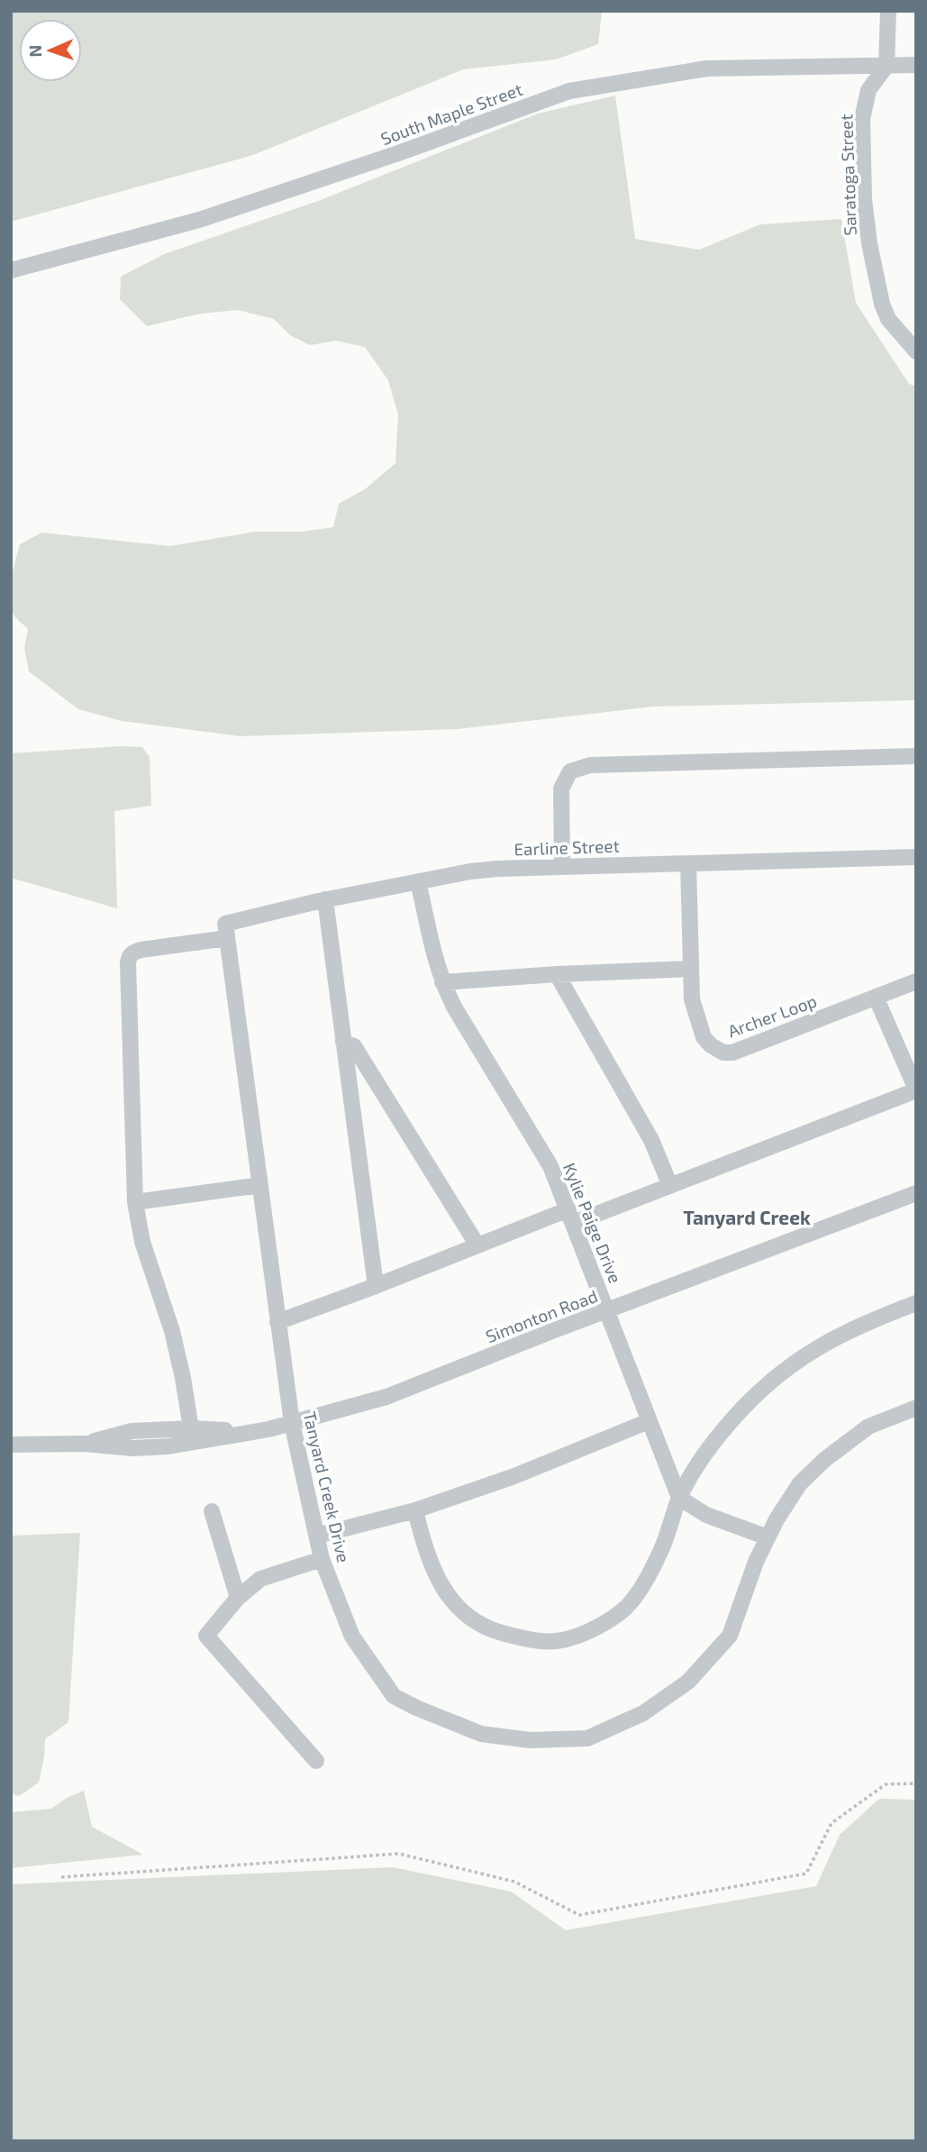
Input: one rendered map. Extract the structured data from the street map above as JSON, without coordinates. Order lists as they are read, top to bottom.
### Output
{
  "streets": {
    "street": [
      "South Maple Street",
      "Saratoga Street",
      "Earline Street",
      "Archer Loop",
      "Kylie Paige Drive",
      "Simonton Road",
      "Tanyard Creek Drive"
    ]
  },
  "crossings": [
    ["South Maple Street", "Saratoga Street"],
    ["Earline Street", "Archer Loop"],
    ["Earline Street", "Kylie Paige Drive"],
    ["Earline Street", "Tanyard Creek Drive"],
    ["Kylie Paige Drive", "Simonton Road"],
    ["Simonton Road", "Tanyard Creek Drive"]
  ],
  "districts": ["Tanyard Creek"],
  "north": "left"
}
